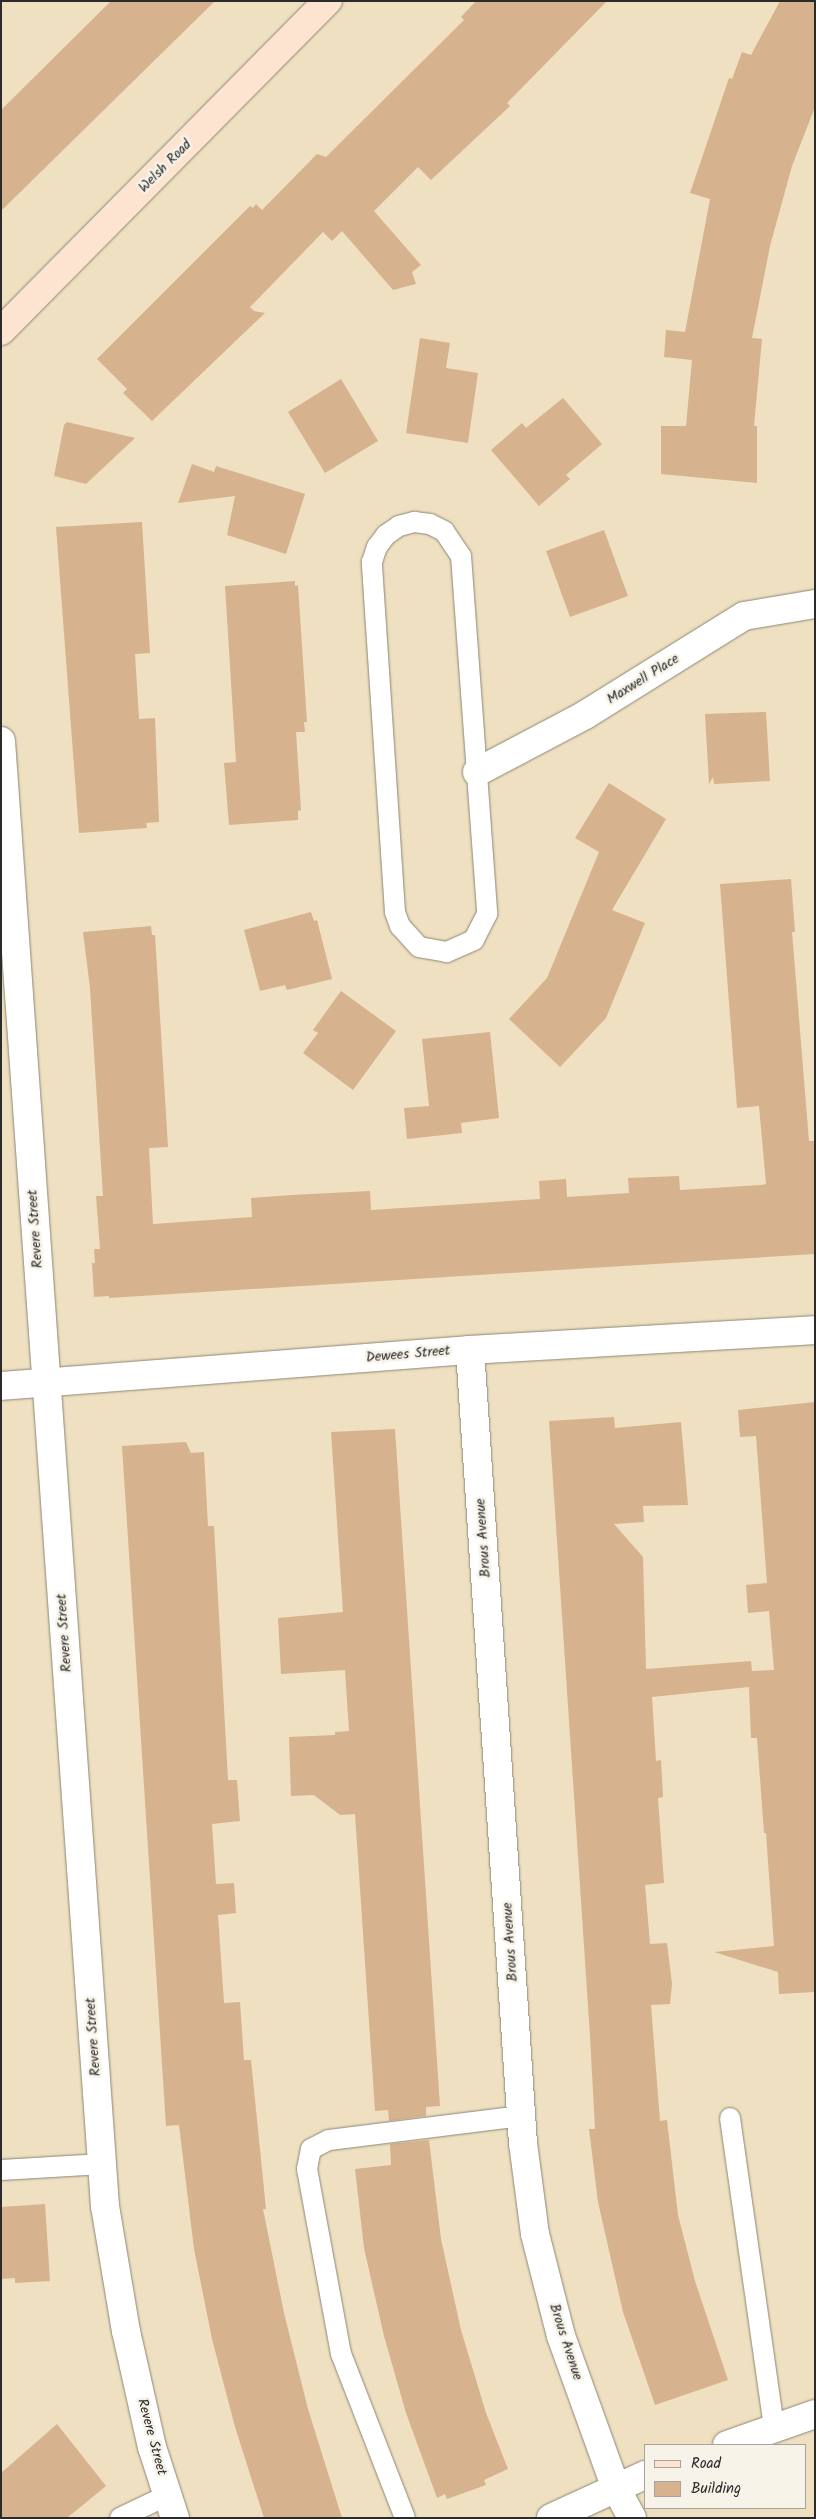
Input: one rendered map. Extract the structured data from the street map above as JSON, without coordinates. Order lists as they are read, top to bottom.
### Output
{
  "streets": {
    "street": [
      "Welsh Road",
      "Maxwell Place",
      "Revere Street",
      "Dewees Street",
      "Brous Avenue"
    ]
  },
  "crossings": [
    ["Revere Street", "Dewees Street"],
    ["Dewees Street", "Brous Avenue"]
  ],
  "legend": ["Road", "Building"]
}
